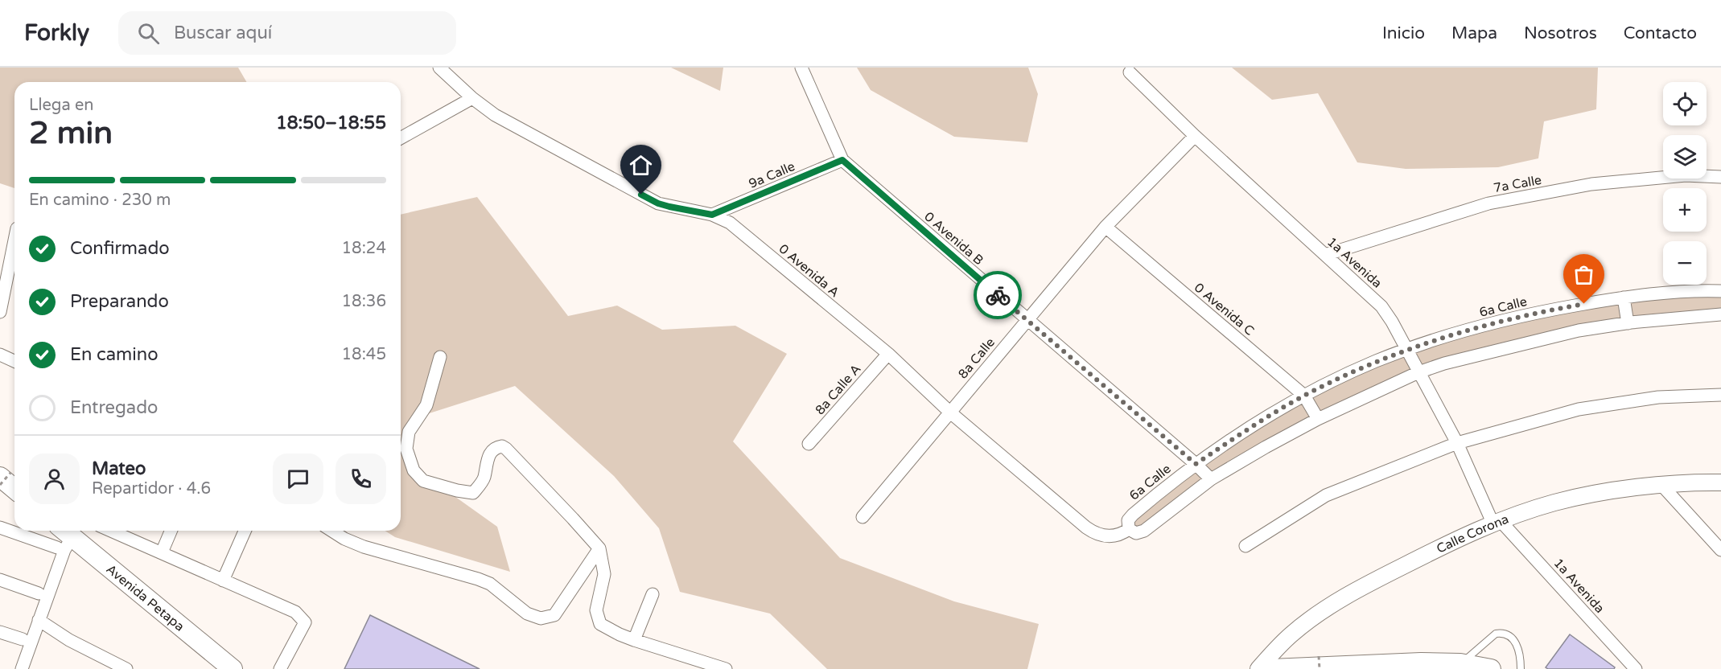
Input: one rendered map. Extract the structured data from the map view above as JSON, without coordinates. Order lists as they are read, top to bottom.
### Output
{
  "streets": {
    "main road": ["Avenida Petapa"],
    "street": [
      "9a Calle",
      "7a Calle",
      "0 Avenida B",
      "1a Avenida",
      "0 Avenida A",
      "6a Calle",
      "0 Avenida C",
      "8a Calle",
      "8a Calle A",
      "Calle Corona"
    ]
  },
  "crossings": [
    ["9a Calle", "0 Avenida B"],
    ["9a Calle", "0 Avenida A"],
    ["7a Calle", "1a Avenida"],
    ["0 Avenida B", "6a Calle"],
    ["0 Avenida B", "8a Calle"],
    ["1a Avenida", "6a Calle"],
    ["1a Avenida", "8a Calle"],
    ["1a Avenida", "Calle Corona"],
    ["0 Avenida A", "6a Calle"],
    ["0 Avenida A", "8a Calle"],
    ["0 Avenida A", "8a Calle A"],
    ["6a Calle", "0 Avenida C"],
    ["0 Avenida C", "8a Calle"]
  ],
  "page": {
    "header": "Forkly",
    "search": "Buscar aquí",
    "nav": [
      "Inicio",
      "Mapa",
      "Nosotros",
      "Contacto"
    ],
    "map_buttons": ["+", "−"],
    "heading": ["2 min", "Llega en", "18:50–18:55"],
    "panel": ["Mateo", "Repartidor · 4.6"],
    "bar": "En camino · 230 m",
    "list": [
      ["Confirmado", "18:24"],
      ["Preparando", "18:36"],
      ["En camino", "18:45"],
      "Entregado"
    ]
  }
}
